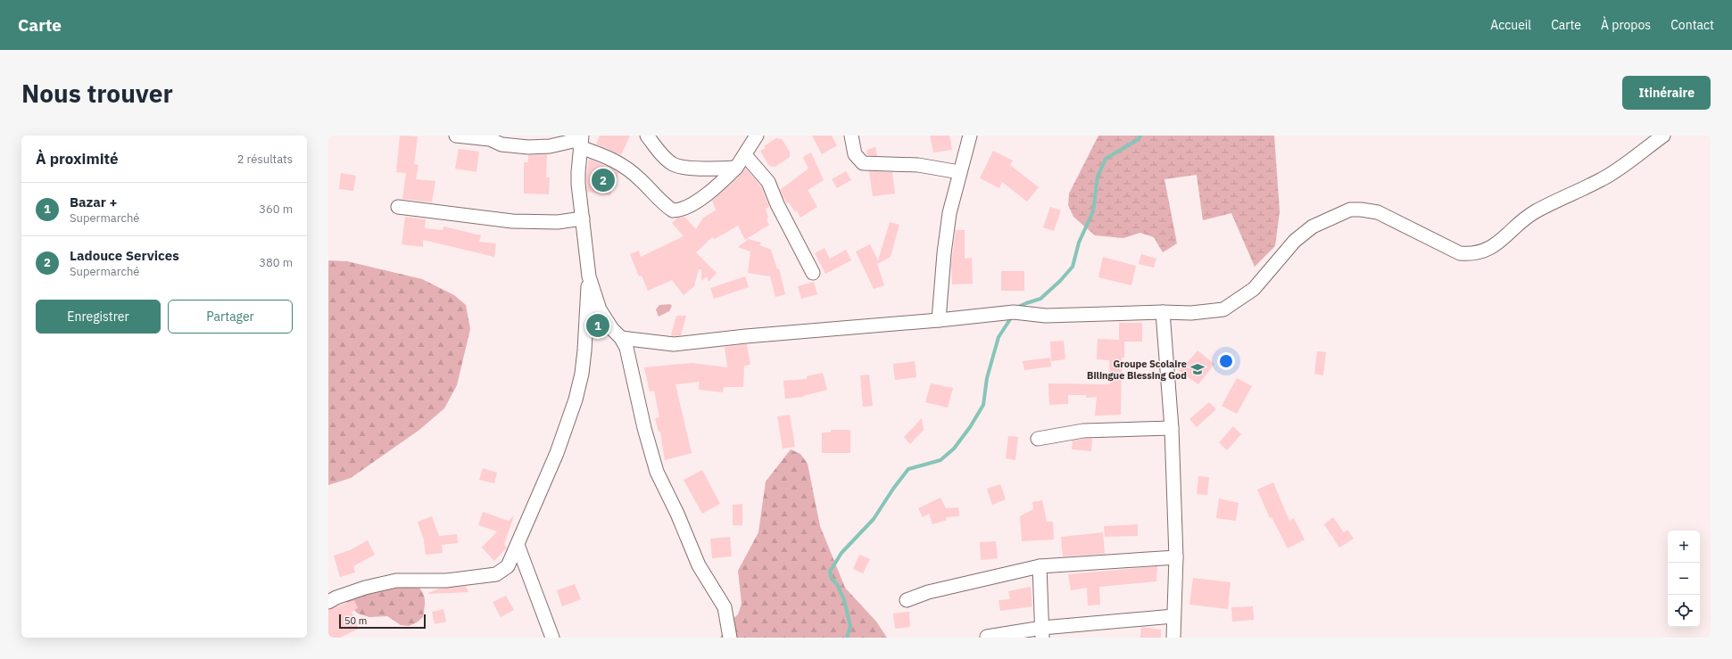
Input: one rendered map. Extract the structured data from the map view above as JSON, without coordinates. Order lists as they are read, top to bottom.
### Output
{
  "places": {
    "school or university": ["Groupe Scolaire Bilingue Blessing God"]
  },
  "scale_bar": "50 m",
  "page": {
    "header": "Carte",
    "nav": [
      "Accueil",
      "Carte",
      "À propos",
      "Contact"
    ],
    "buttons": [
      "Itinéraire",
      ["Enregistrer", "Partager"]
    ],
    "title": "Nous trouver",
    "heading": ["À proximité", "2 résultats"],
    "pins": ["2", "1"],
    "list": [
      {
        "mark": "1",
        "name": "Bazar +",
        "note": "Supermarché",
        "value": "360 m"
      },
      {
        "mark": "2",
        "name": "Ladouce Services",
        "note": "Supermarché",
        "value": "380 m"
      }
    ],
    "map_buttons": ["+", "−"],
    "scale": "50 m"
  }
}
